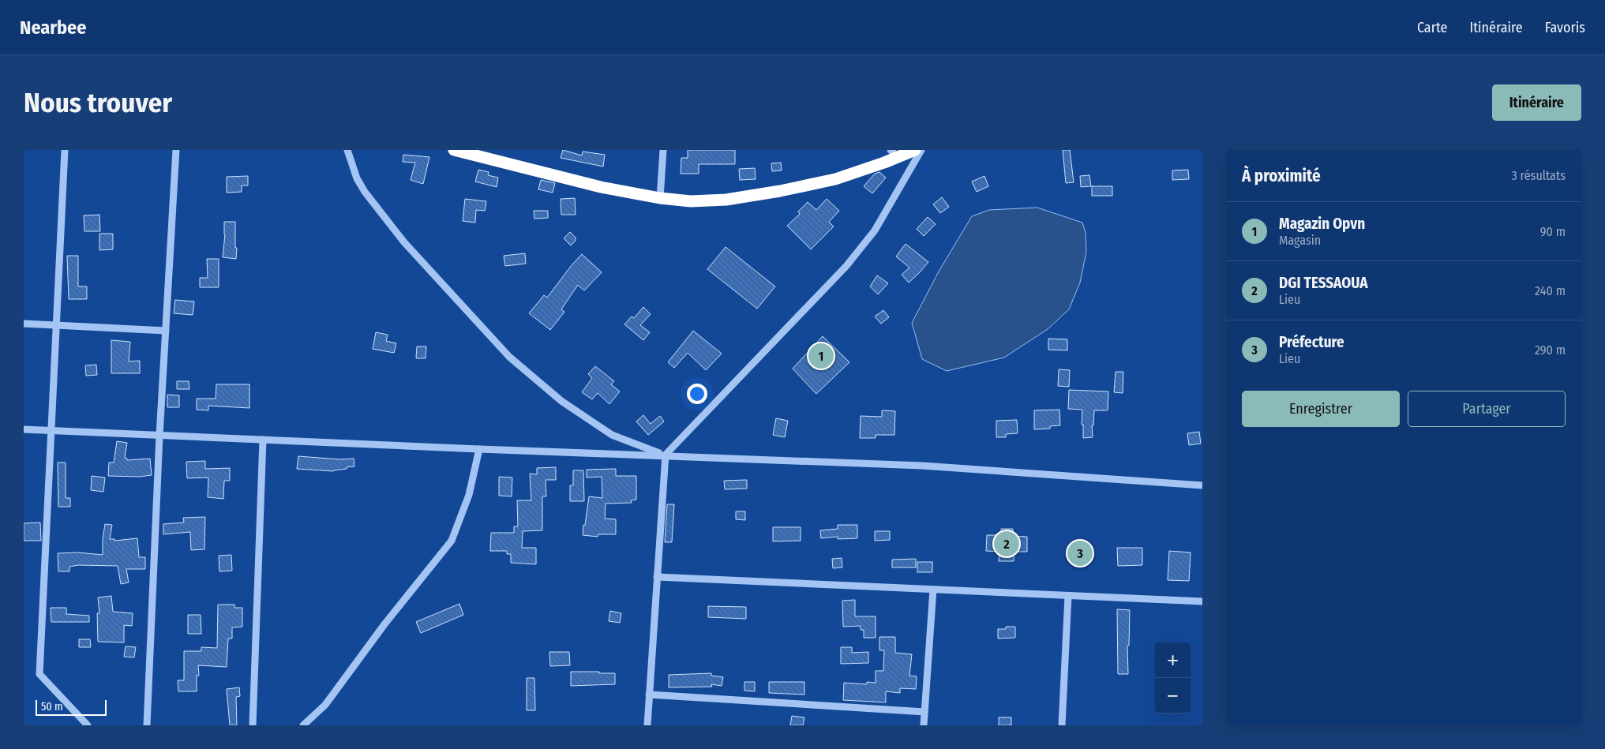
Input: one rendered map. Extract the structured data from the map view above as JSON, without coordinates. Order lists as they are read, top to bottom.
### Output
{
  "scale_bar": "50 m",
  "page": {
    "header": "Nearbee",
    "nav": ["Carte", "Itinéraire", "Favoris"],
    "buttons": [
      "Itinéraire",
      ["Enregistrer", "Partager"]
    ],
    "title": "Nous trouver",
    "heading": ["À proximité", "3 résultats"],
    "list": [
      {
        "mark": "1",
        "name": "Magazin Opvn",
        "note": "Magasin",
        "value": "90 m"
      },
      {
        "mark": "2",
        "name": "DGI TESSAOUA",
        "note": "Lieu",
        "value": "240 m"
      },
      {
        "mark": "3",
        "name": "Préfecture",
        "note": "Lieu",
        "value": "290 m"
      }
    ],
    "pins": ["1", "2", "3"],
    "map_buttons": ["+", "−"],
    "scale": "50 m"
  }
}
